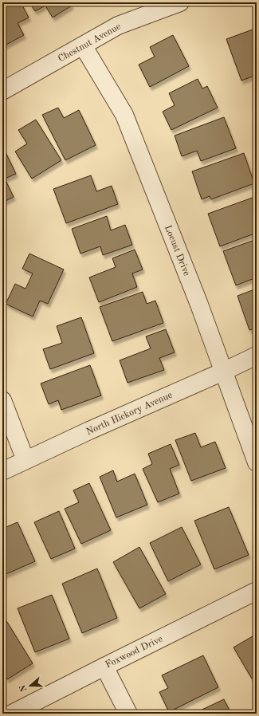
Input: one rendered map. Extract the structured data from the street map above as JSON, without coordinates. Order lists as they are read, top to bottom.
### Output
{
  "streets": {
    "street": [
      "Chestnut Avenue",
      "Locust Drive",
      "North Hickory Avenue",
      "Foxwood Drive"
    ]
  },
  "crossings": [
    ["Chestnut Avenue", "Locust Drive"],
    ["Locust Drive", "North Hickory Avenue"]
  ],
  "north": "left"
}
